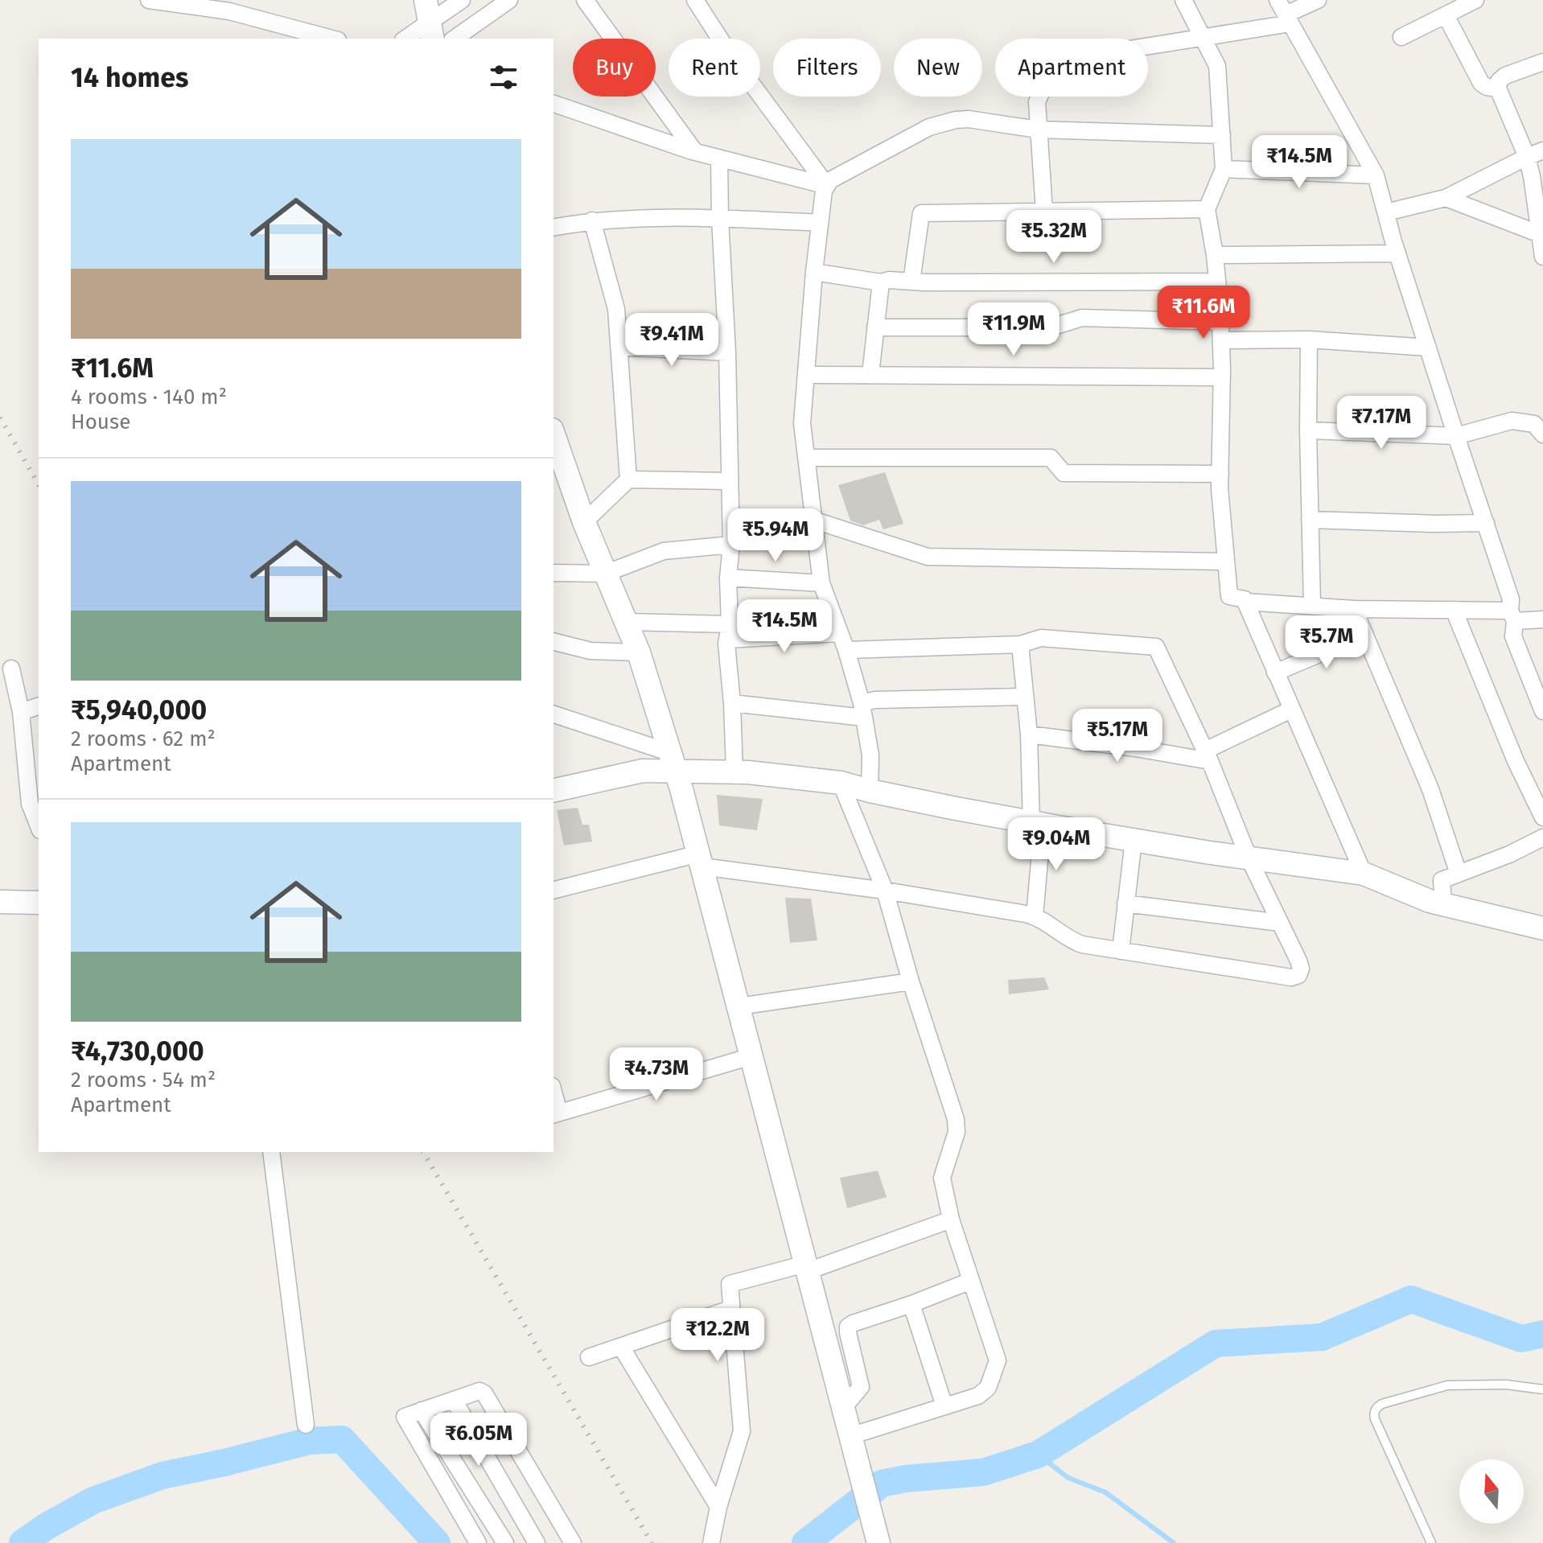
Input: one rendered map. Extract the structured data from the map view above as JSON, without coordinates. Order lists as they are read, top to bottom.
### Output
{
  "north": "top",
  "page": {
    "chip": [
      "Buy",
      "Rent",
      "Filters",
      "New",
      "Apartment"
    ],
    "heading": "14 homes",
    "list": [
      {
        "name": "₹11.6M",
        "note": "4 rooms · 140 m² · House"
      },
      {
        "name": "₹5,940,000",
        "note": "2 rooms · 62 m² · Apartment"
      },
      {
        "name": "₹4,730,000",
        "note": "2 rooms · 54 m² · Apartment"
      }
    ],
    "price": [
      "₹14.5M",
      "₹5.32M",
      "₹11.6M",
      "₹11.9M",
      "₹9.41M",
      "₹7.17M",
      "₹5.94M",
      "₹14.5M",
      "₹5.7M",
      "₹5.17M",
      "₹9.04M",
      "₹4.73M",
      "₹12.2M",
      "₹6.05M"
    ]
  }
}
